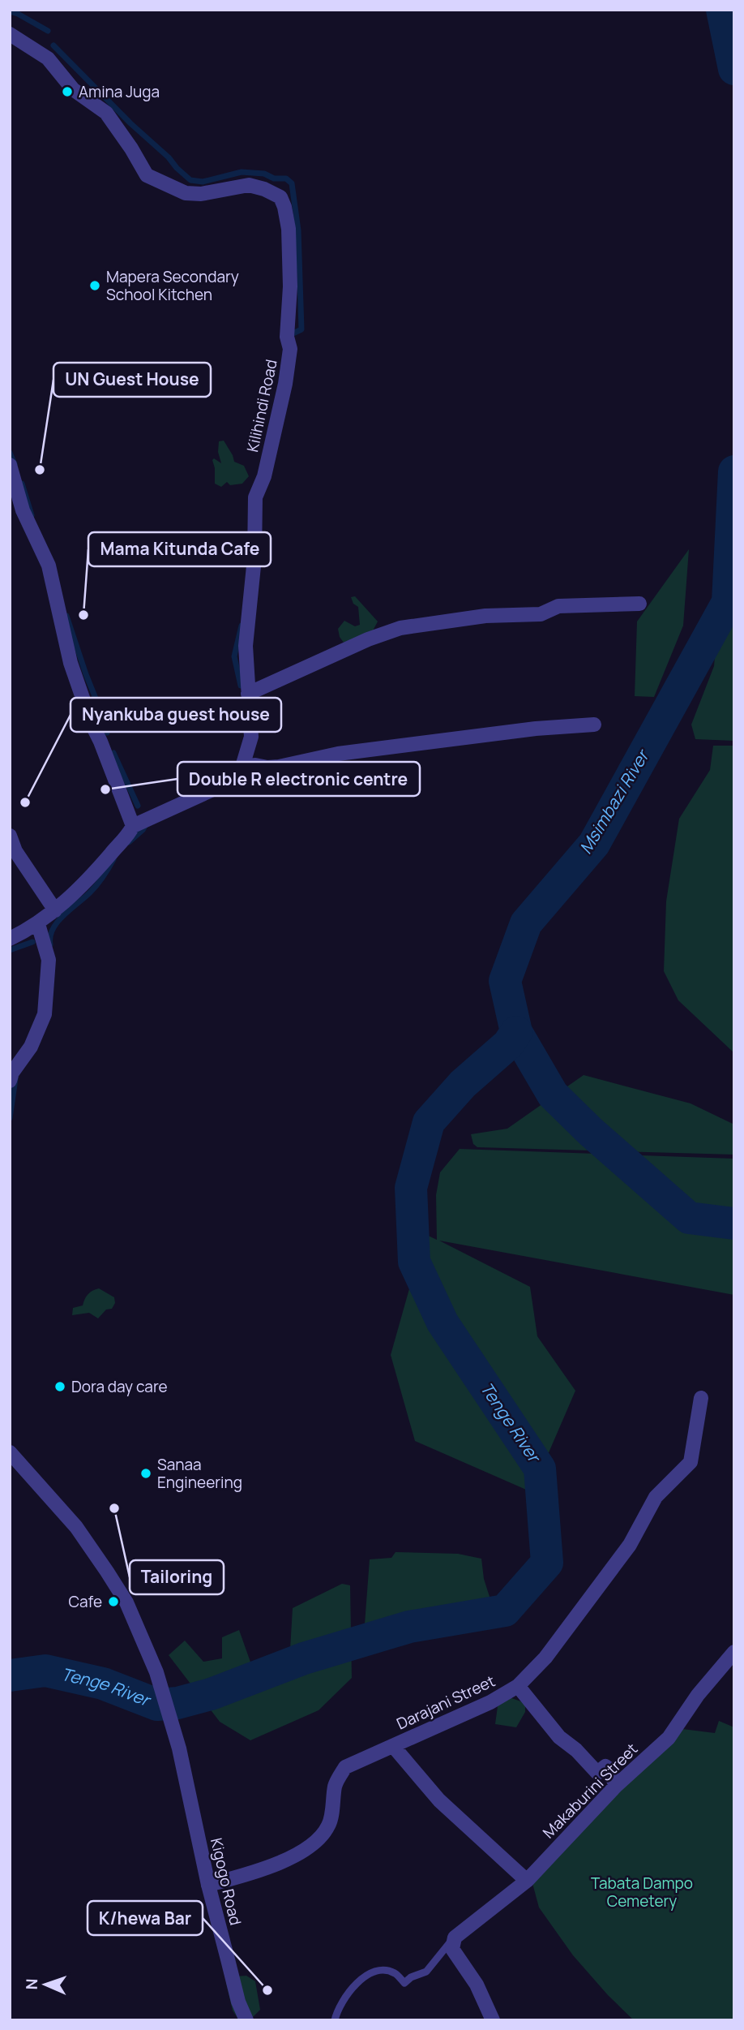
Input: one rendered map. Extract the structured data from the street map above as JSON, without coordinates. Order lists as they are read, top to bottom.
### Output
{
  "streets": {
    "street": [
      "Kilihindi Road",
      "Darajani Street",
      "Makaburini Street",
      "Kigogo Road"
    ]
  },
  "crossings": [
    ["Darajani Street", "Kigogo Road"]
  ],
  "water": ["Msimbazi River", "Tenge River"],
  "parks": ["Tabata Dampo Cemetery"],
  "places": [
    "Amina Juga",
    "Mapera Secondary School Kitchen",
    "UN Guest House",
    "Mama Kitunda Cafe",
    "Double R electronic centre",
    "Nyankuba guest house",
    "Dora day care",
    "Sanaa Engineering",
    "Tailoring",
    "Cafe",
    "K/hewa Bar"
  ],
  "north": "left"
}
